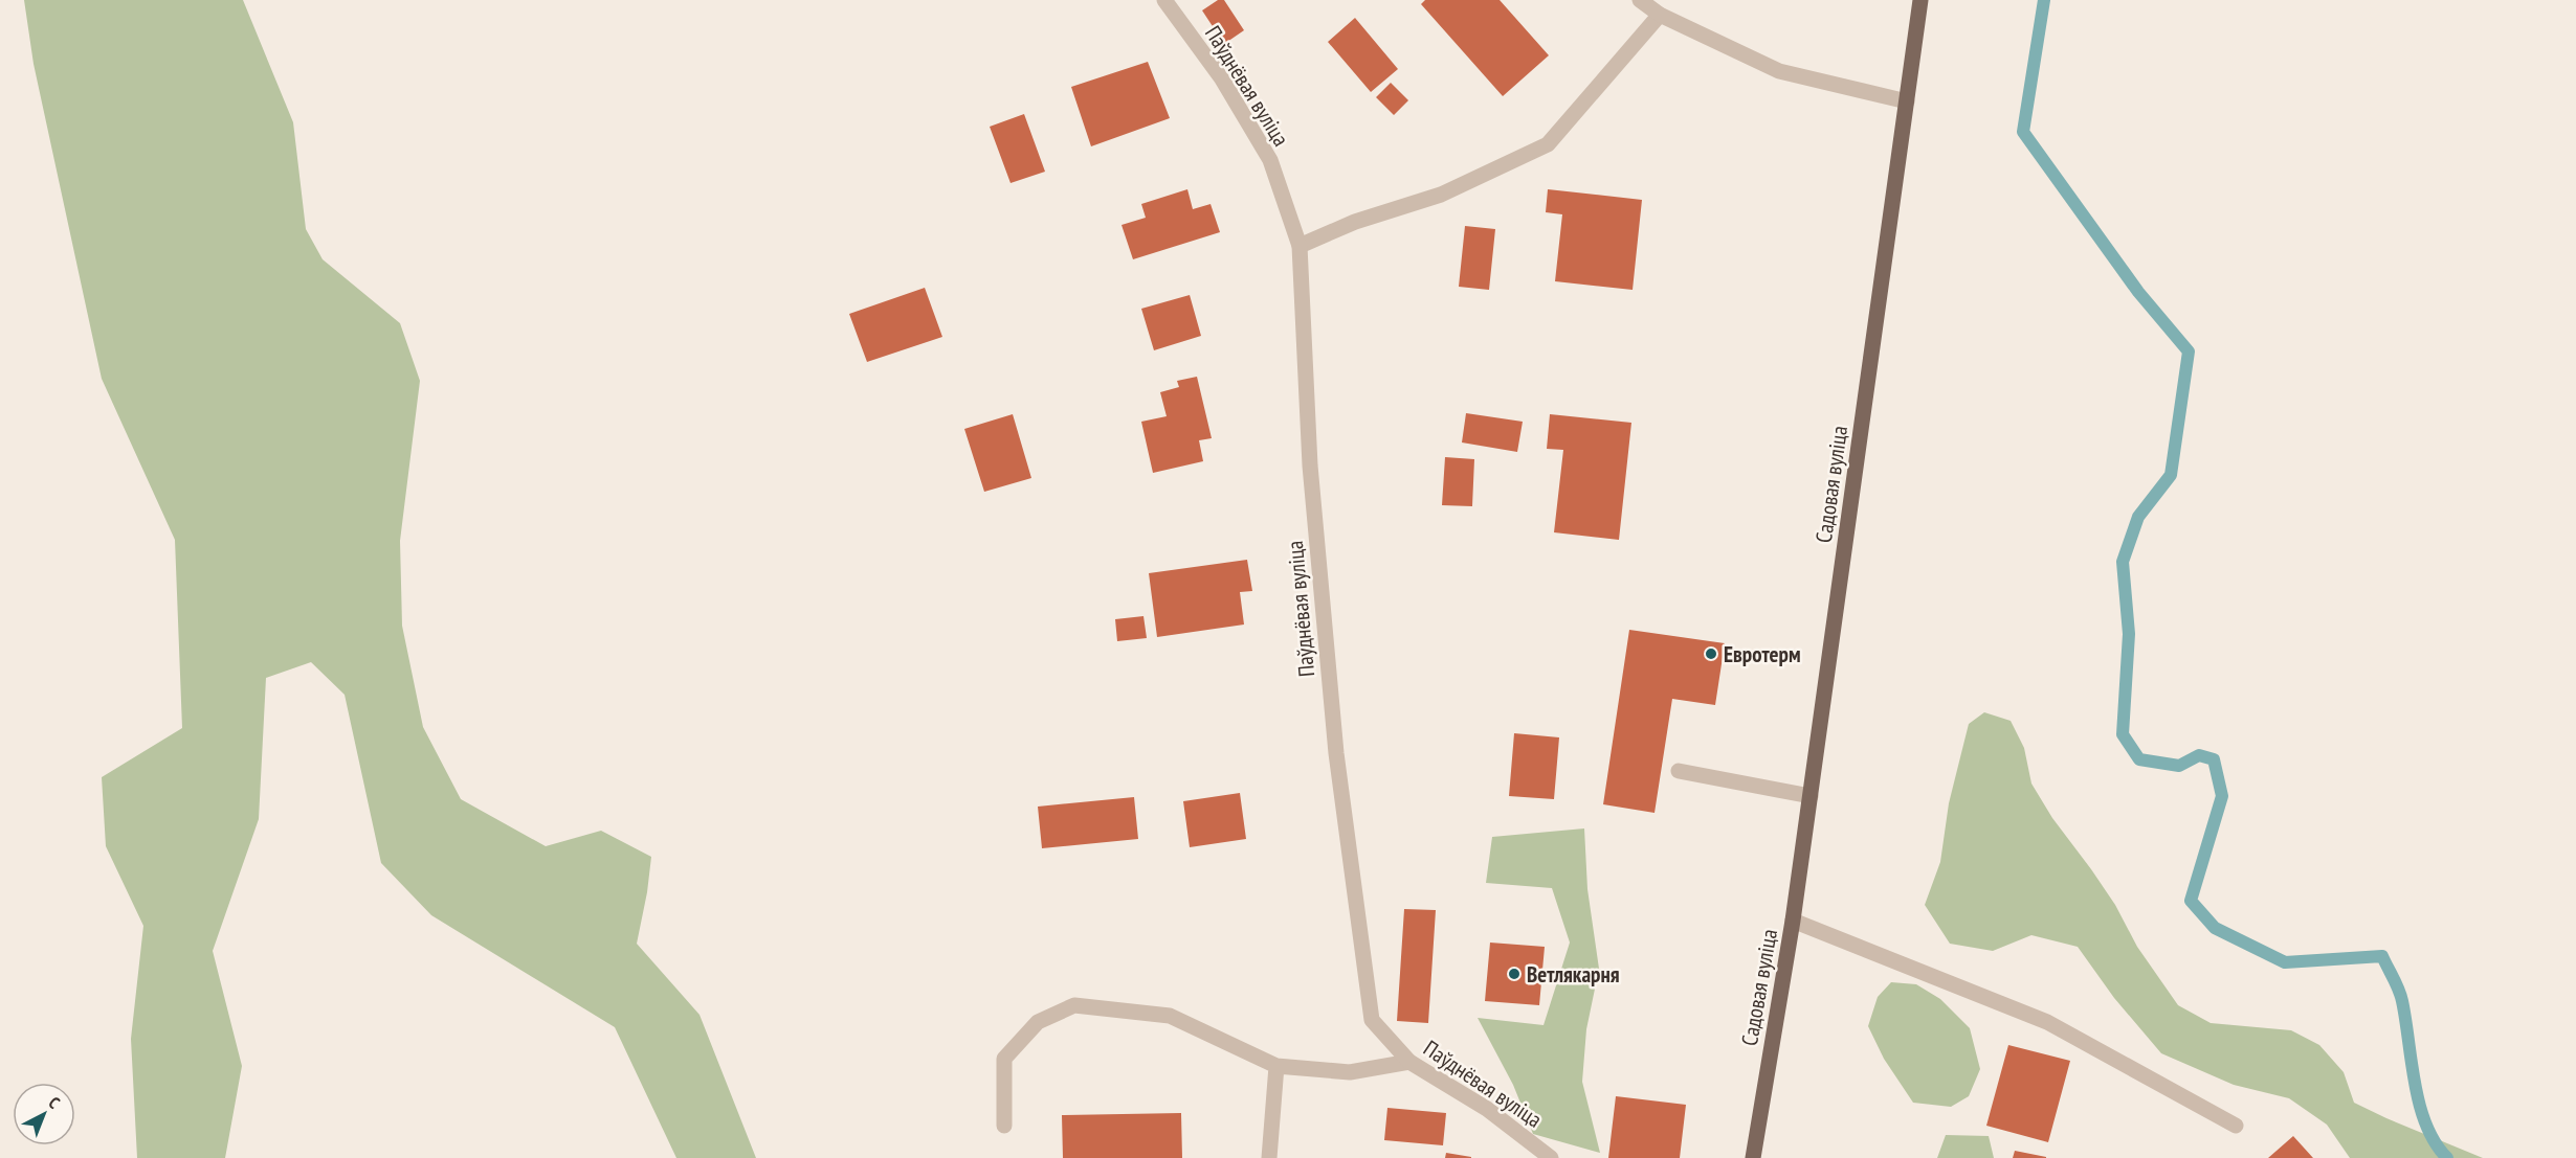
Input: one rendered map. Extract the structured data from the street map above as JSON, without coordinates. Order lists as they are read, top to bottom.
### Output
{
  "streets": {
    "main road": ["Садовая вуліца"],
    "street": ["Паўднёвая вуліца"]
  },
  "places": ["Евротерм", "Ветлякарня"],
  "north": "top right"
}
